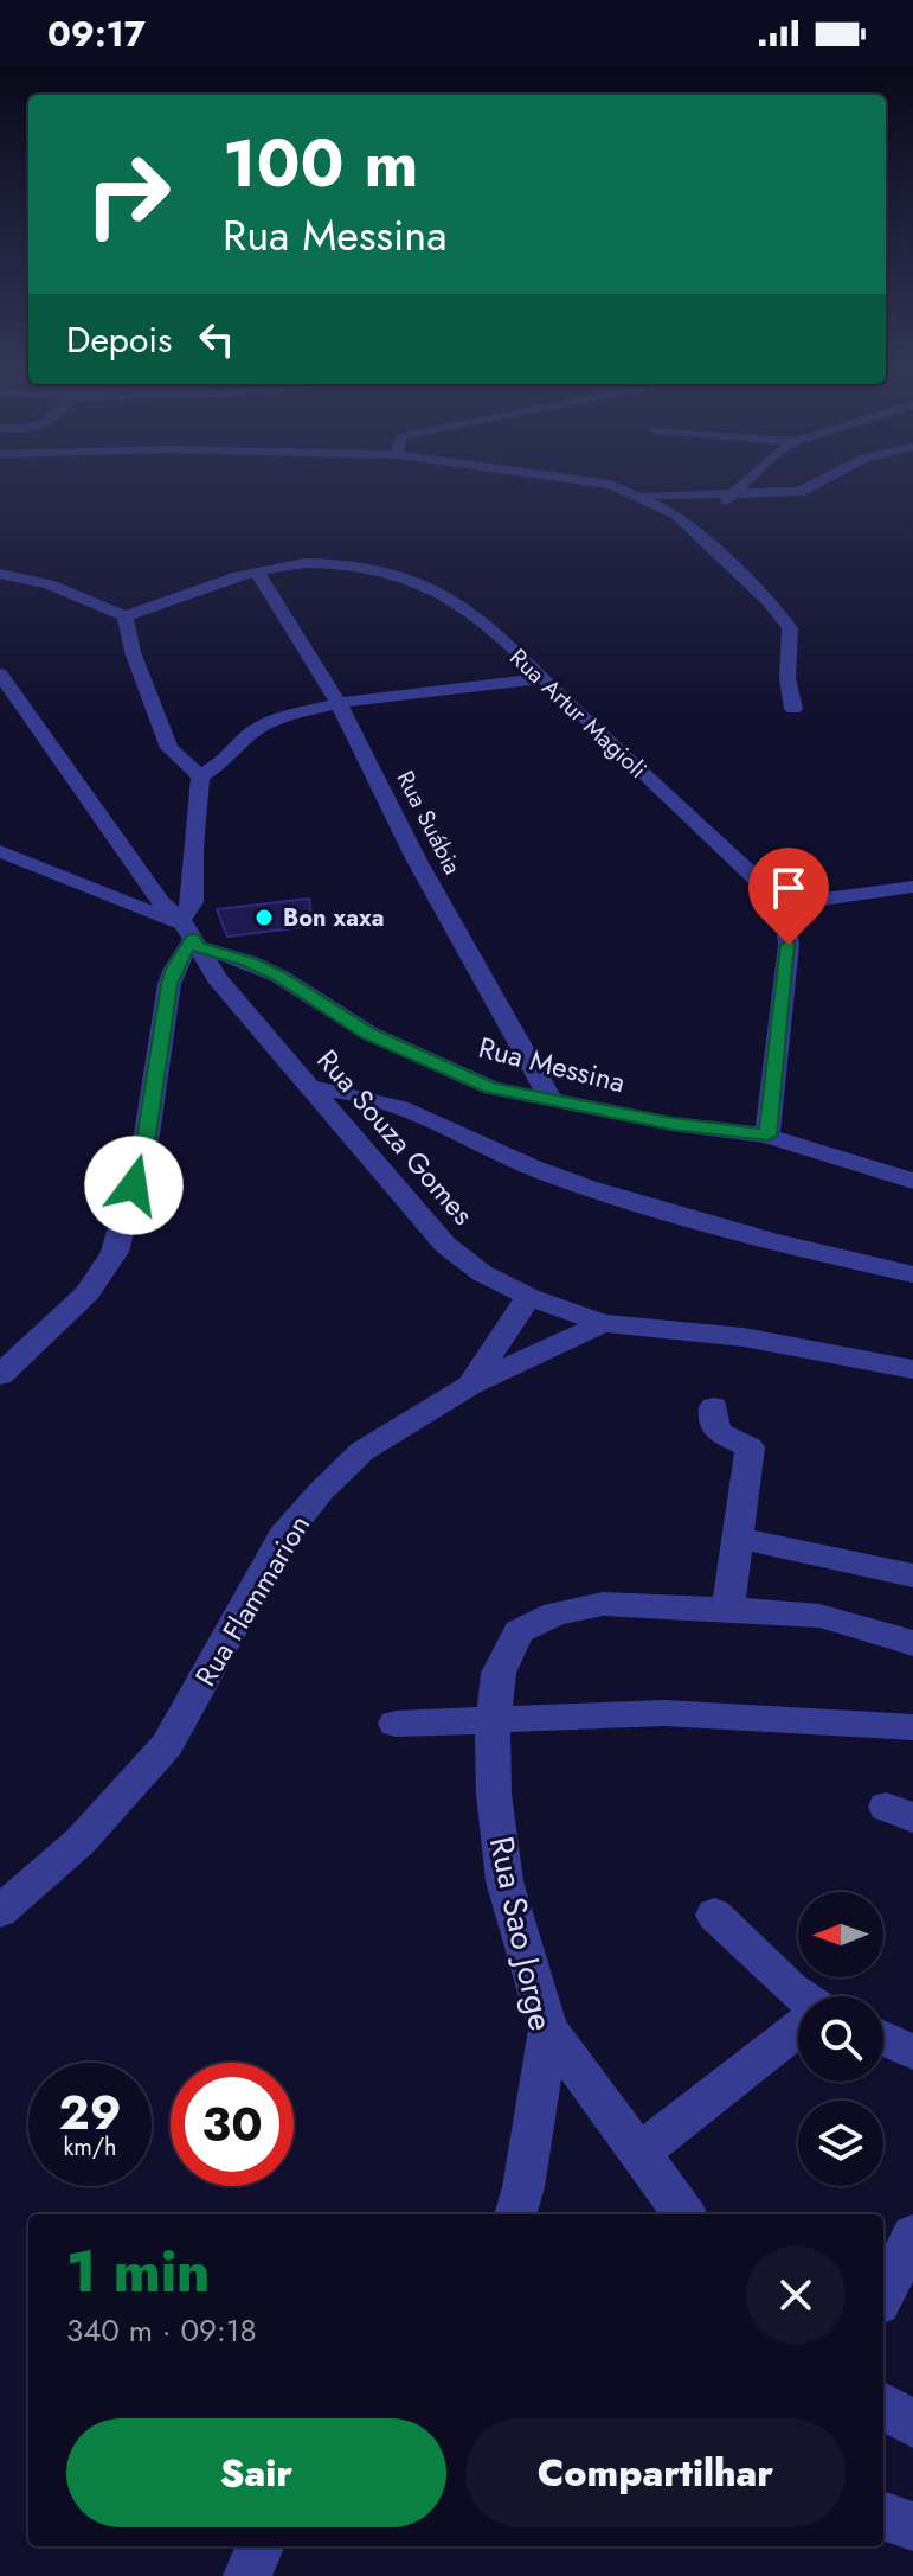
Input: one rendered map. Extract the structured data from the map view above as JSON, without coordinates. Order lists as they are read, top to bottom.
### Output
{
  "streets": {
    "street": [
      "Rua Artur Magioli",
      "Rua Suábia",
      "Rua Messina",
      "Rua Souza Gomes",
      "Rua Flammarion",
      "Rua Sao Jorge"
    ]
  },
  "crossings": [
    ["Rua Artur Magioli", "Rua Suábia"],
    ["Rua Suábia", "Rua Messina"],
    ["Rua Messina", "Rua Souza Gomes"],
    ["Rua Souza Gomes", "Rua Flammarion"]
  ],
  "places": ["Bon xaxa"],
  "north": "left",
  "page": {
    "status": "09:17",
    "turn": ["100 m", "Rua Messina"],
    "then": "Depois",
    "speed": "29 km/h",
    "limit": "30",
    "heading": ["1 min", "340 m · 09:18"],
    "buttons": ["Sair", "Compartilhar"]
  }
}
